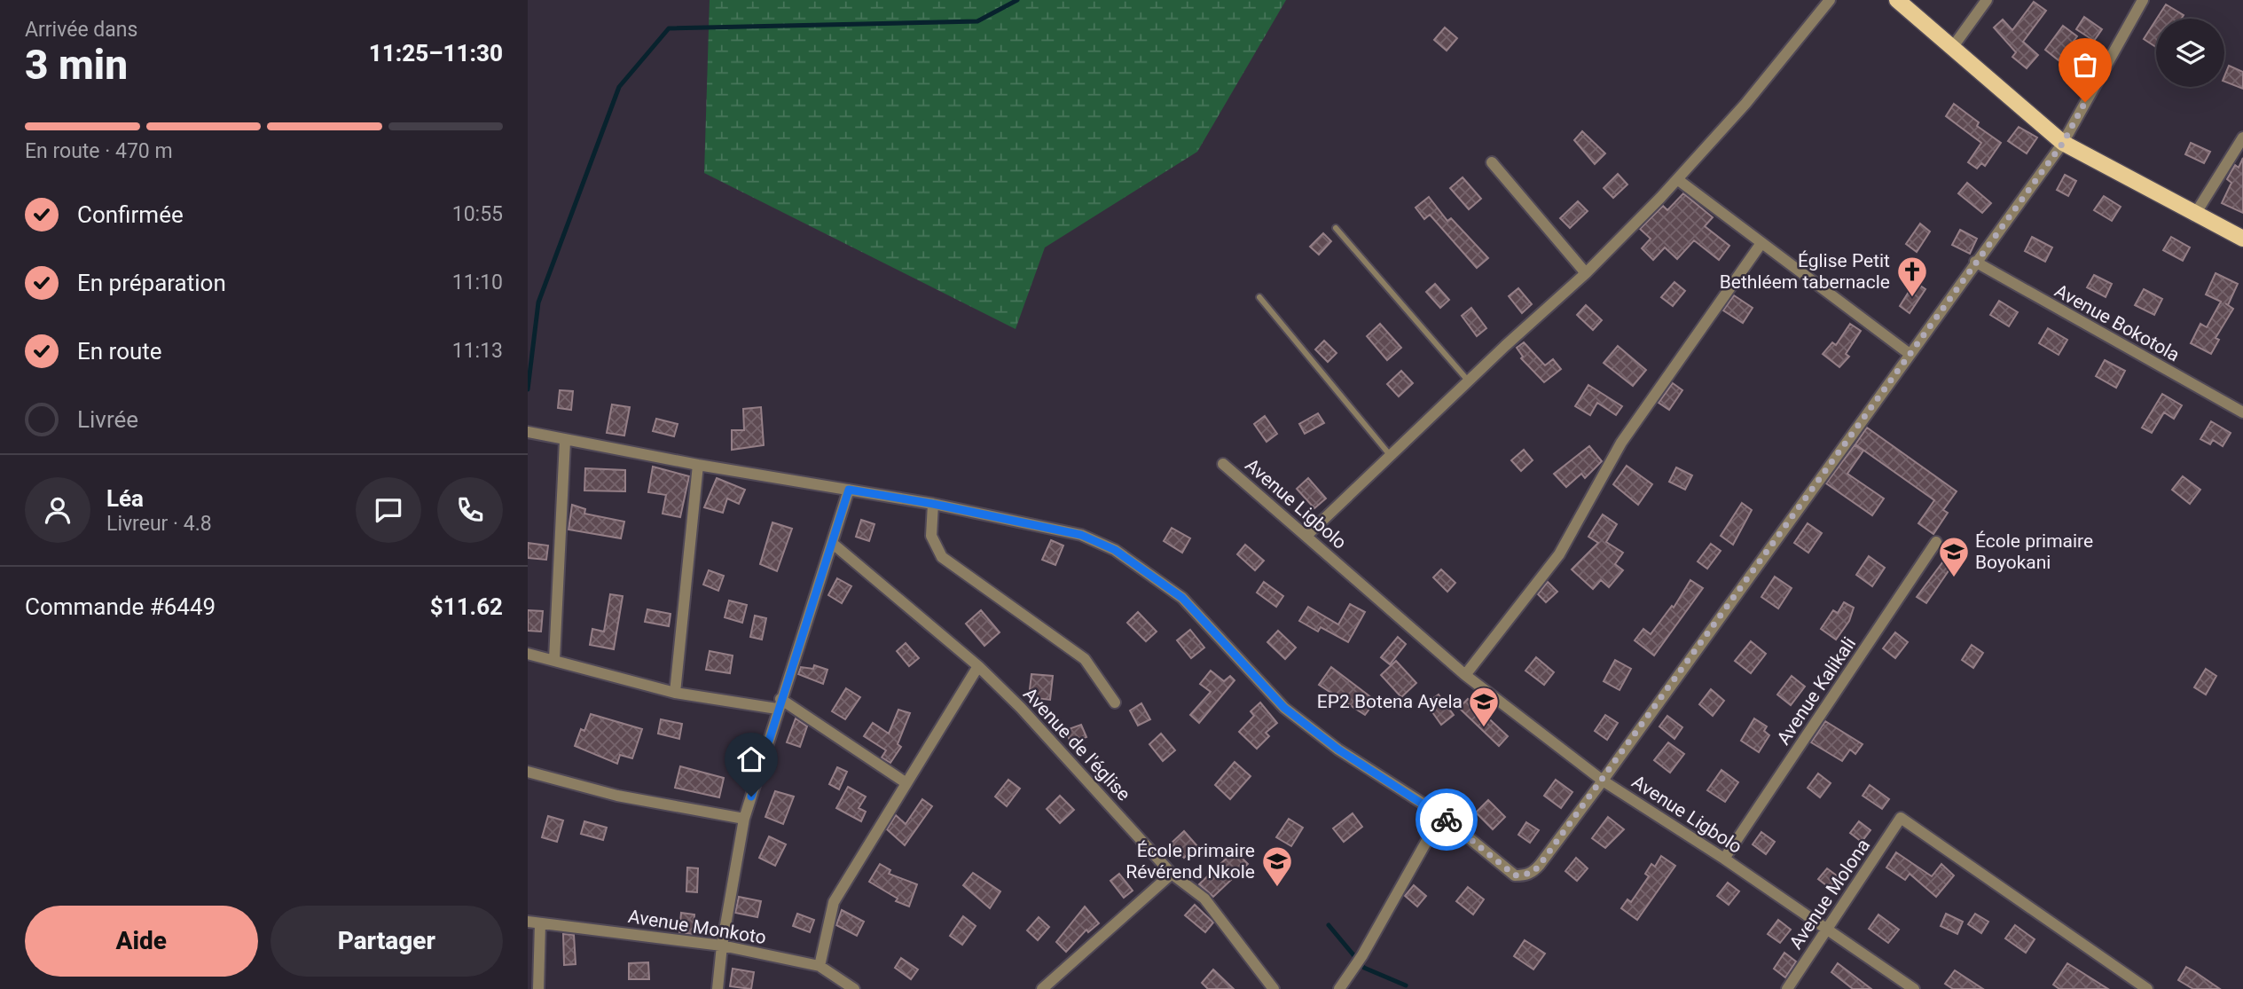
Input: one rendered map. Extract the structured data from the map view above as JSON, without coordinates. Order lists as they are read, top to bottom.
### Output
{
  "streets": {
    "street": [
      "Avenue Bokotola",
      "Avenue Ligbolo",
      "Avenue Kalikali",
      "Avenue de l'église",
      "Avenue Molona",
      "Avenue Monkoto"
    ]
  },
  "crossings": [
    ["Avenue Ligbolo", "Avenue Kalikali"],
    ["Avenue Ligbolo", "Avenue Molona"]
  ],
  "places": {
    "church": ["Église Petit Bethléem tabernacle"],
    "school or university": ["École primaire Boyokani", "EP2 Botena Ayela", "École primaire Révérend Nkole"]
  },
  "page": {
    "heading": ["3 min", "Arrivée dans", "11:25–11:30"],
    "panel": [
      "Léa",
      "Livreur · 4.8",
      "Commande #6449",
      "$11.62"
    ],
    "bar": "En route · 470 m",
    "list": [
      ["Confirmée", "10:55"],
      ["En préparation", "11:10"],
      ["En route", "11:13"],
      "Livrée"
    ],
    "buttons": ["Aide", "Partager"]
  }
}
